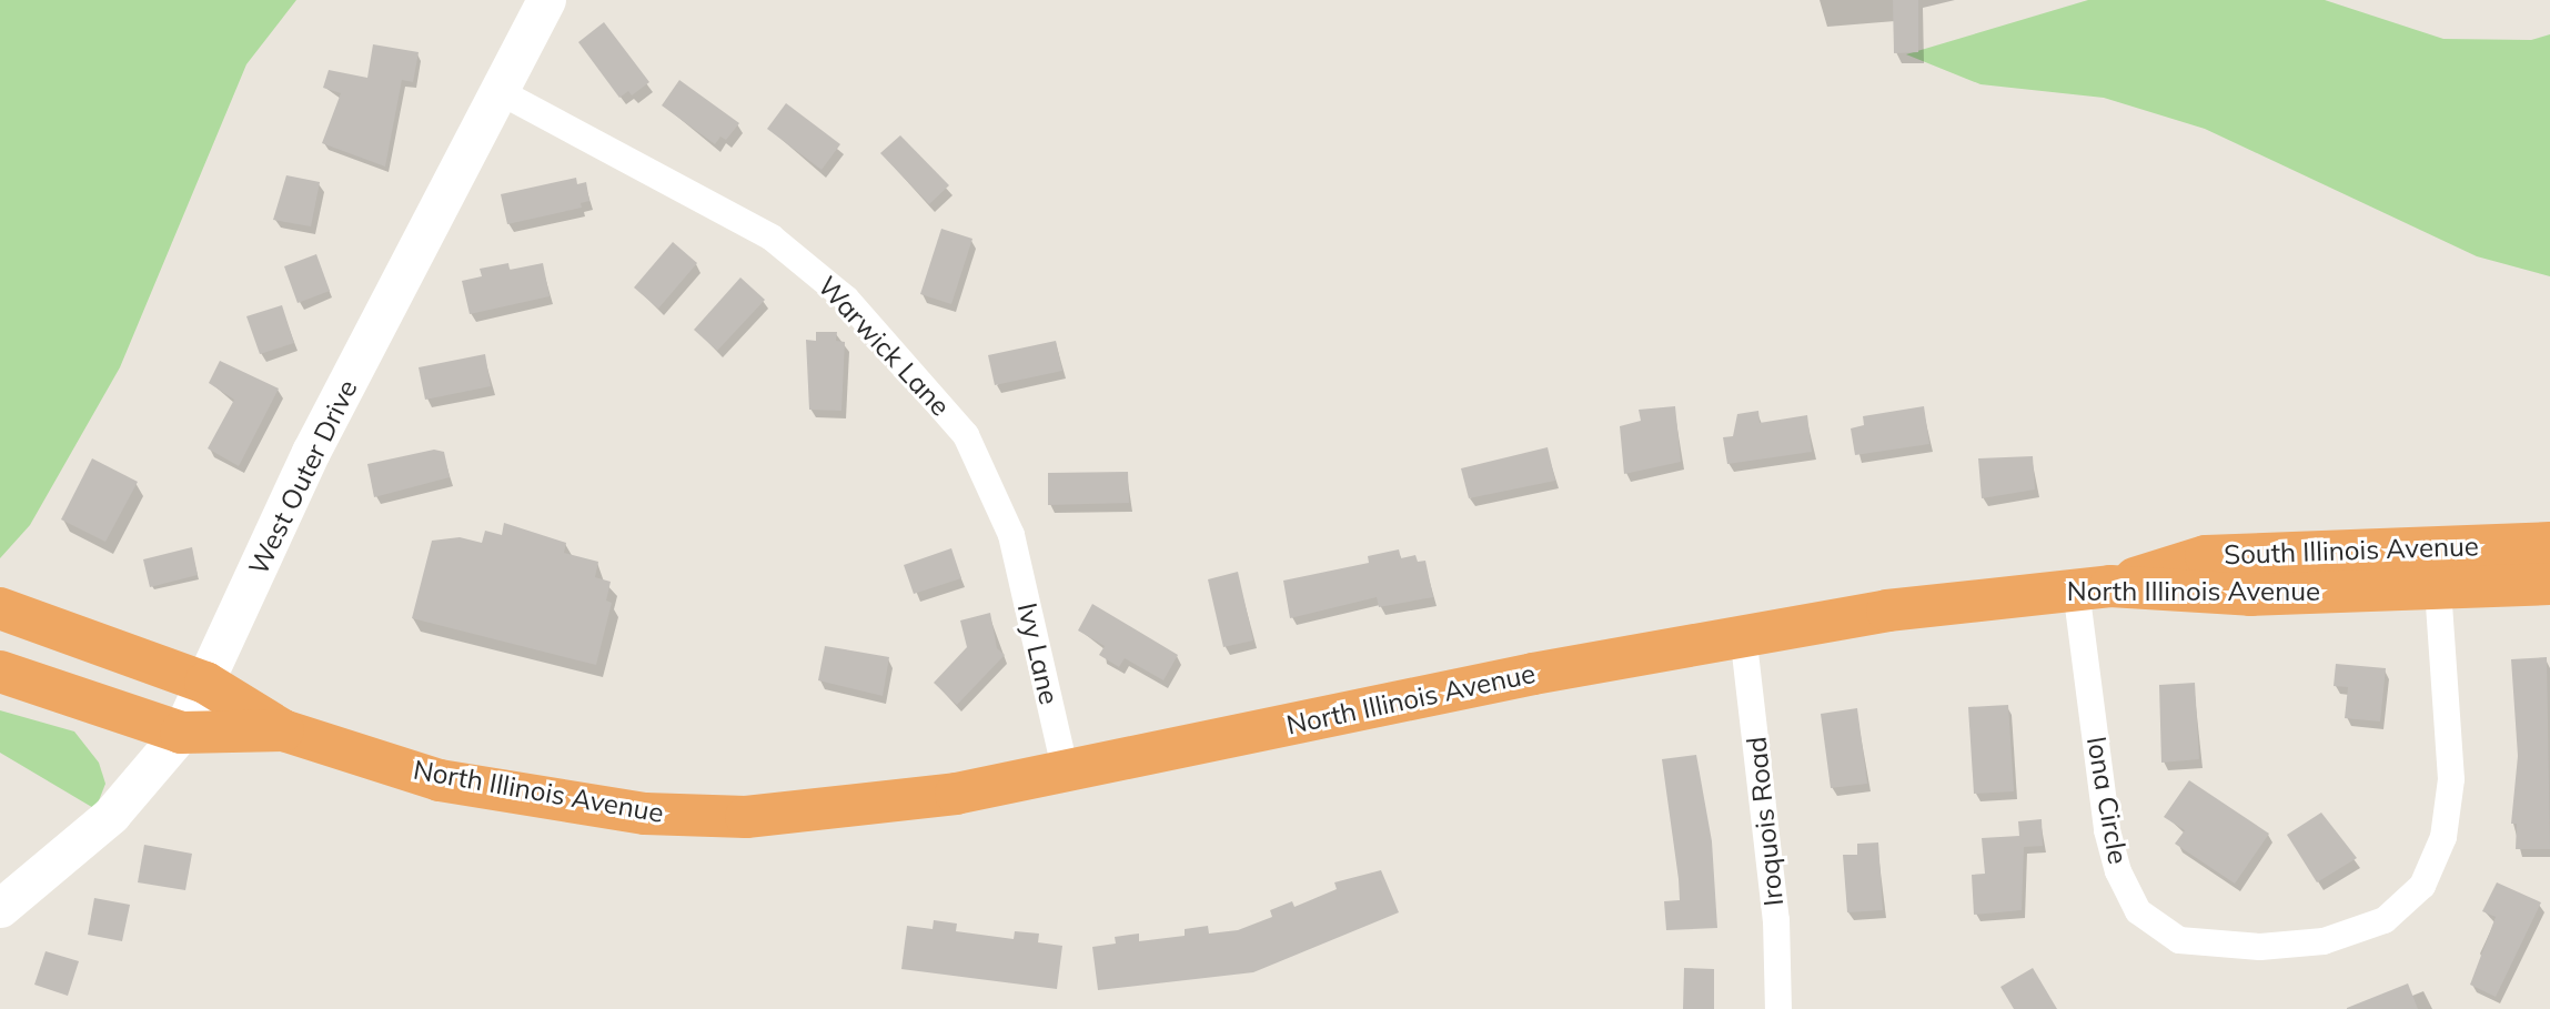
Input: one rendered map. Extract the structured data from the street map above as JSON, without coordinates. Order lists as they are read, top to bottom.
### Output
{
  "streets": {
    "highway": ["South Illinois Avenue", "North Illinois Avenue"],
    "street": [
      "Warwick Lane",
      "West Outer Drive",
      "Ivy Lane",
      "Iona Circle",
      "Iroquois Road"
    ]
  },
  "crossings": [
    ["Warwick Lane", "West Outer Drive"],
    ["Warwick Lane", "Ivy Lane"],
    ["South Illinois Avenue", "North Illinois Avenue"],
    ["South Illinois Avenue", "Iona Circle"],
    ["North Illinois Avenue", "Ivy Lane"],
    ["North Illinois Avenue", "Iona Circle"],
    ["North Illinois Avenue", "Iroquois Road"]
  ]
}
